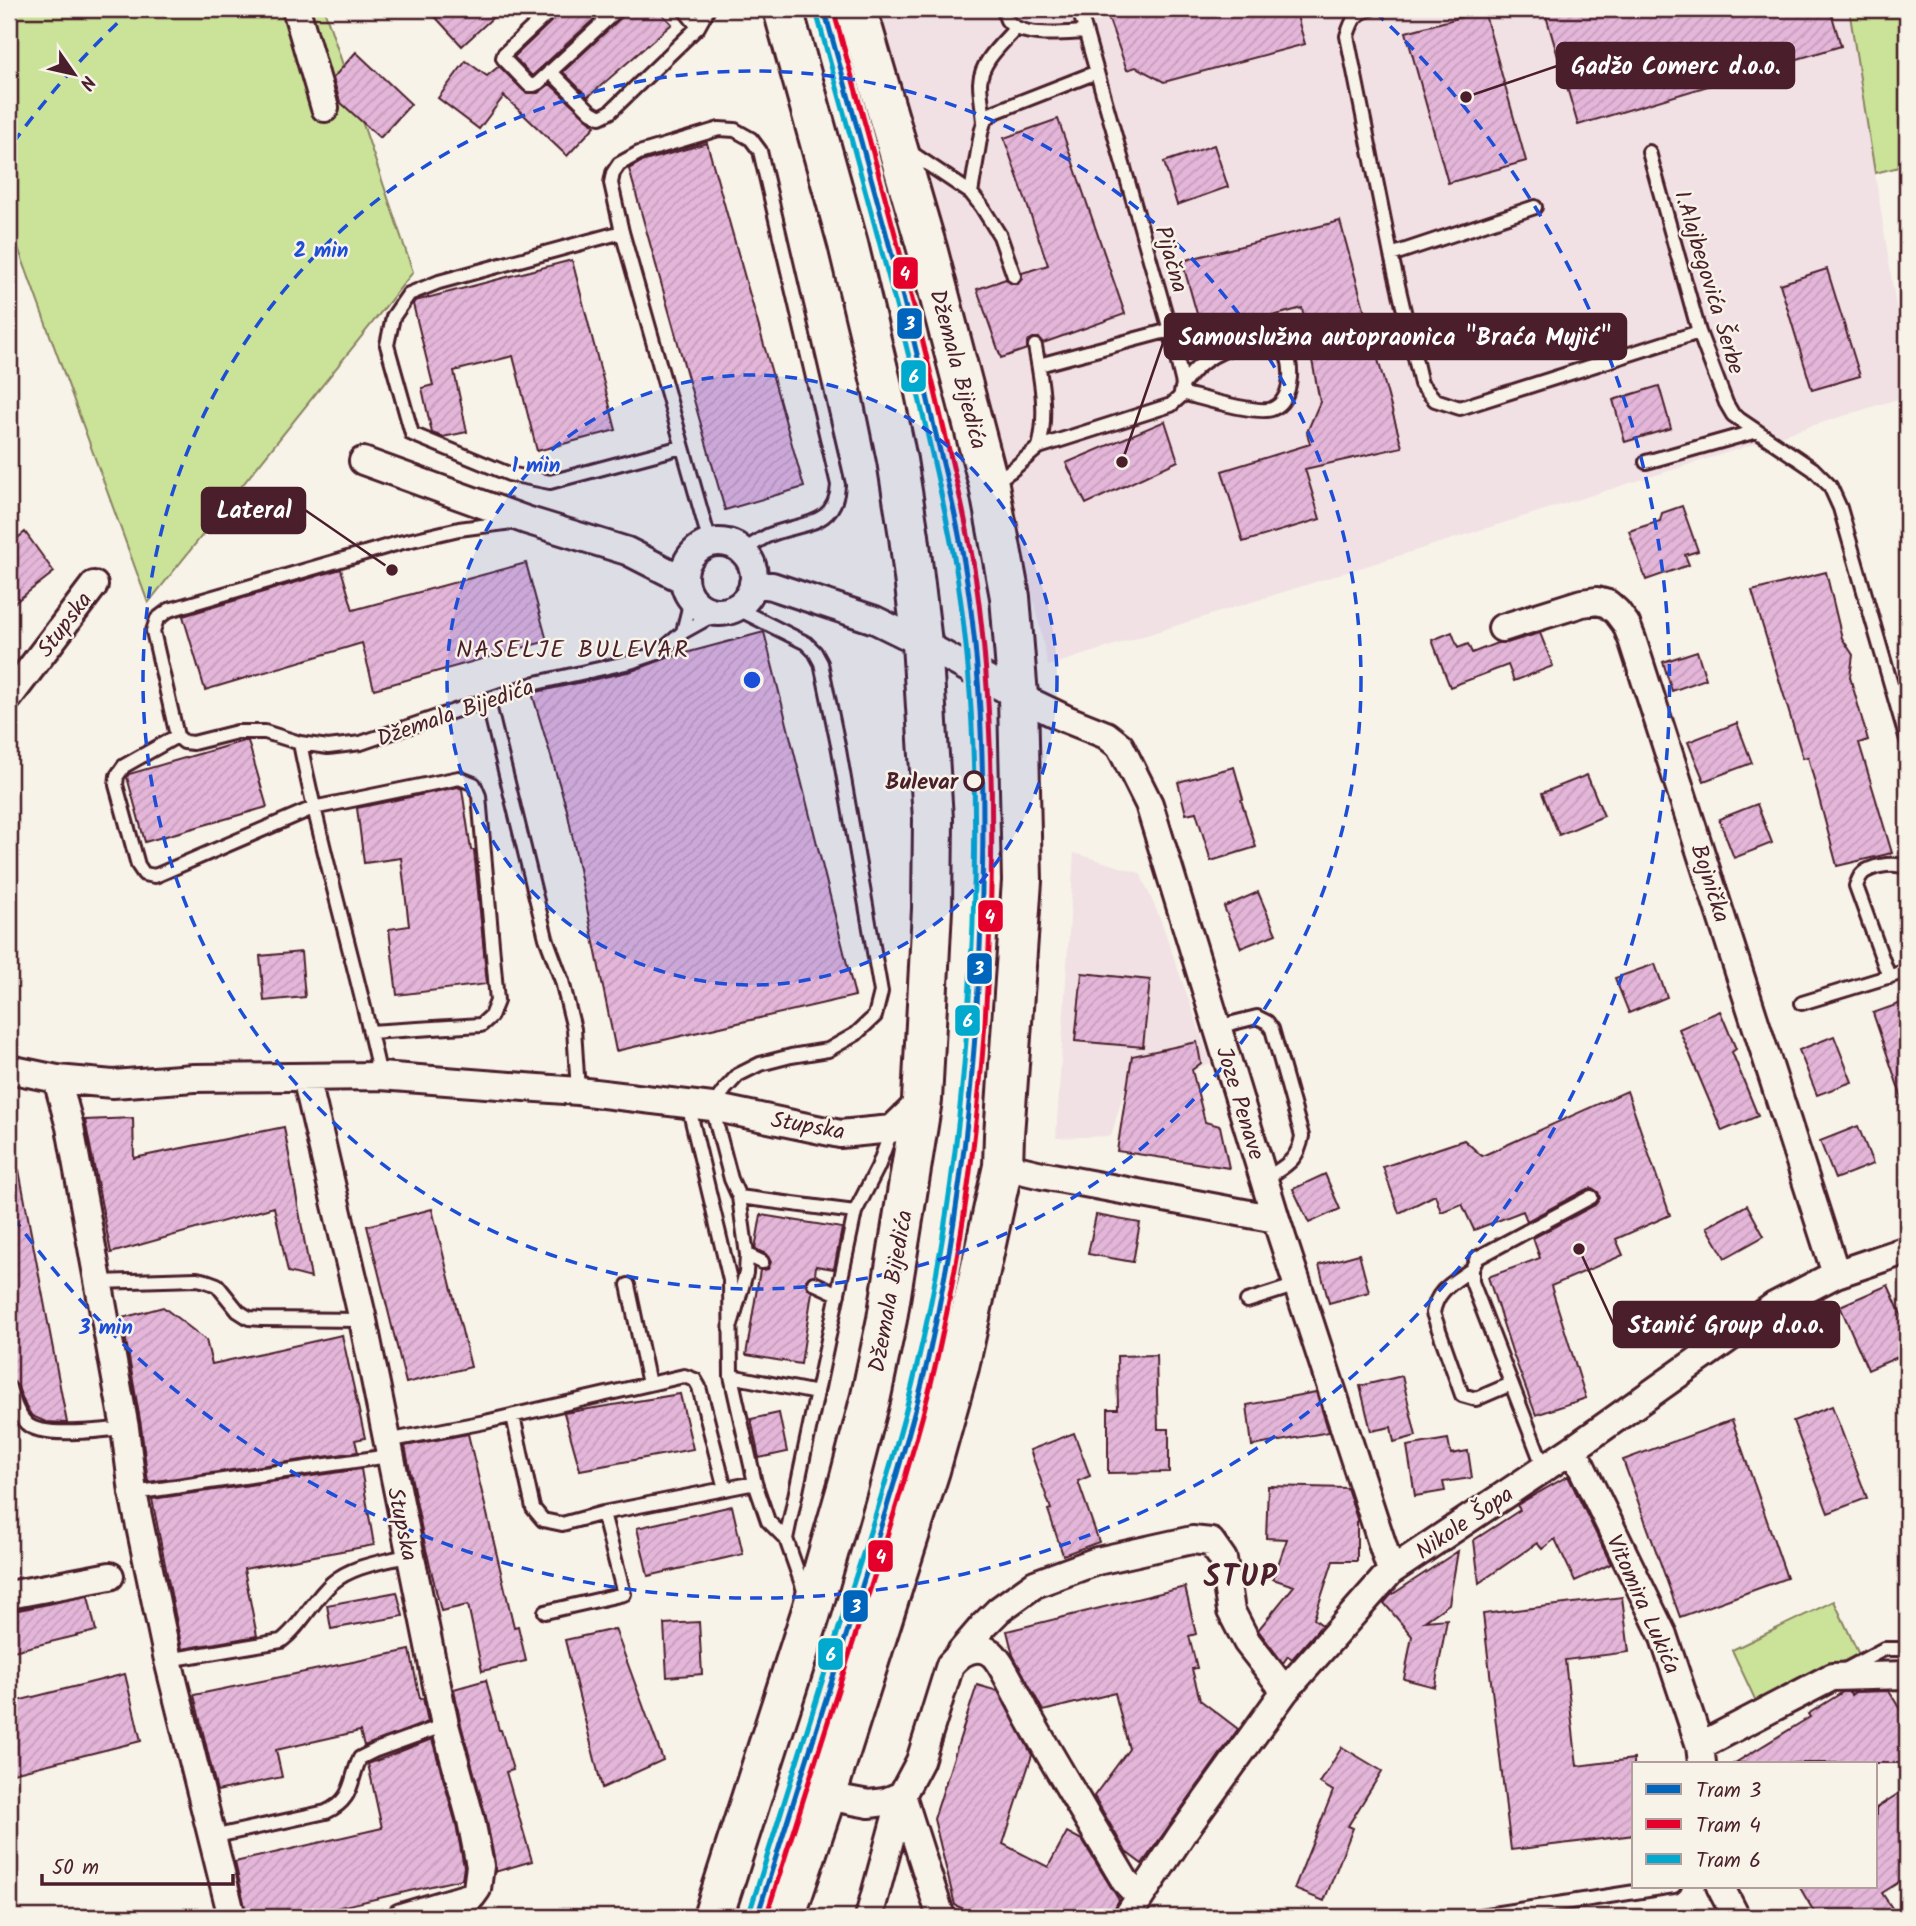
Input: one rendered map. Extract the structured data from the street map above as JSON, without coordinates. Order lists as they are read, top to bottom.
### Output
{
  "streets": {
    "main road": ["Džemala Bijedića"],
    "street": [
      "Stupska",
      "Bojnička",
      "Joze Penave",
      "Nikole Šopa",
      "Vitomira Lukića"
    ],
    "lane": ["Pijačna", "I.Alajbegovića Šerbe"]
  },
  "crossings": [
    ["Džemala Bijedića", "Joze Penave"],
    ["Bojnička", "Nikole Šopa"],
    ["Joze Penave", "Nikole Šopa"],
    ["Nikole Šopa", "Vitomira Lukića"]
  ],
  "districts": ["NASELJE BULEVAR", "STUP"],
  "places": [
    "Gadžo Comerc d.o.o.",
    "Samouslužna autopraonica \"Braća Mujić\"",
    "Lateral",
    "Bulevar",
    "Stanić Group d.o.o."
  ],
  "lines": ["tram line 3", "tram line 4", "tram line 6"],
  "legend": ["Tram 3", "Tram 4", "Tram 6"],
  "scale_bar": "50 m",
  "north": "bottom right",
  "rings": ["2 min", "1 min", "3 min"]
}
